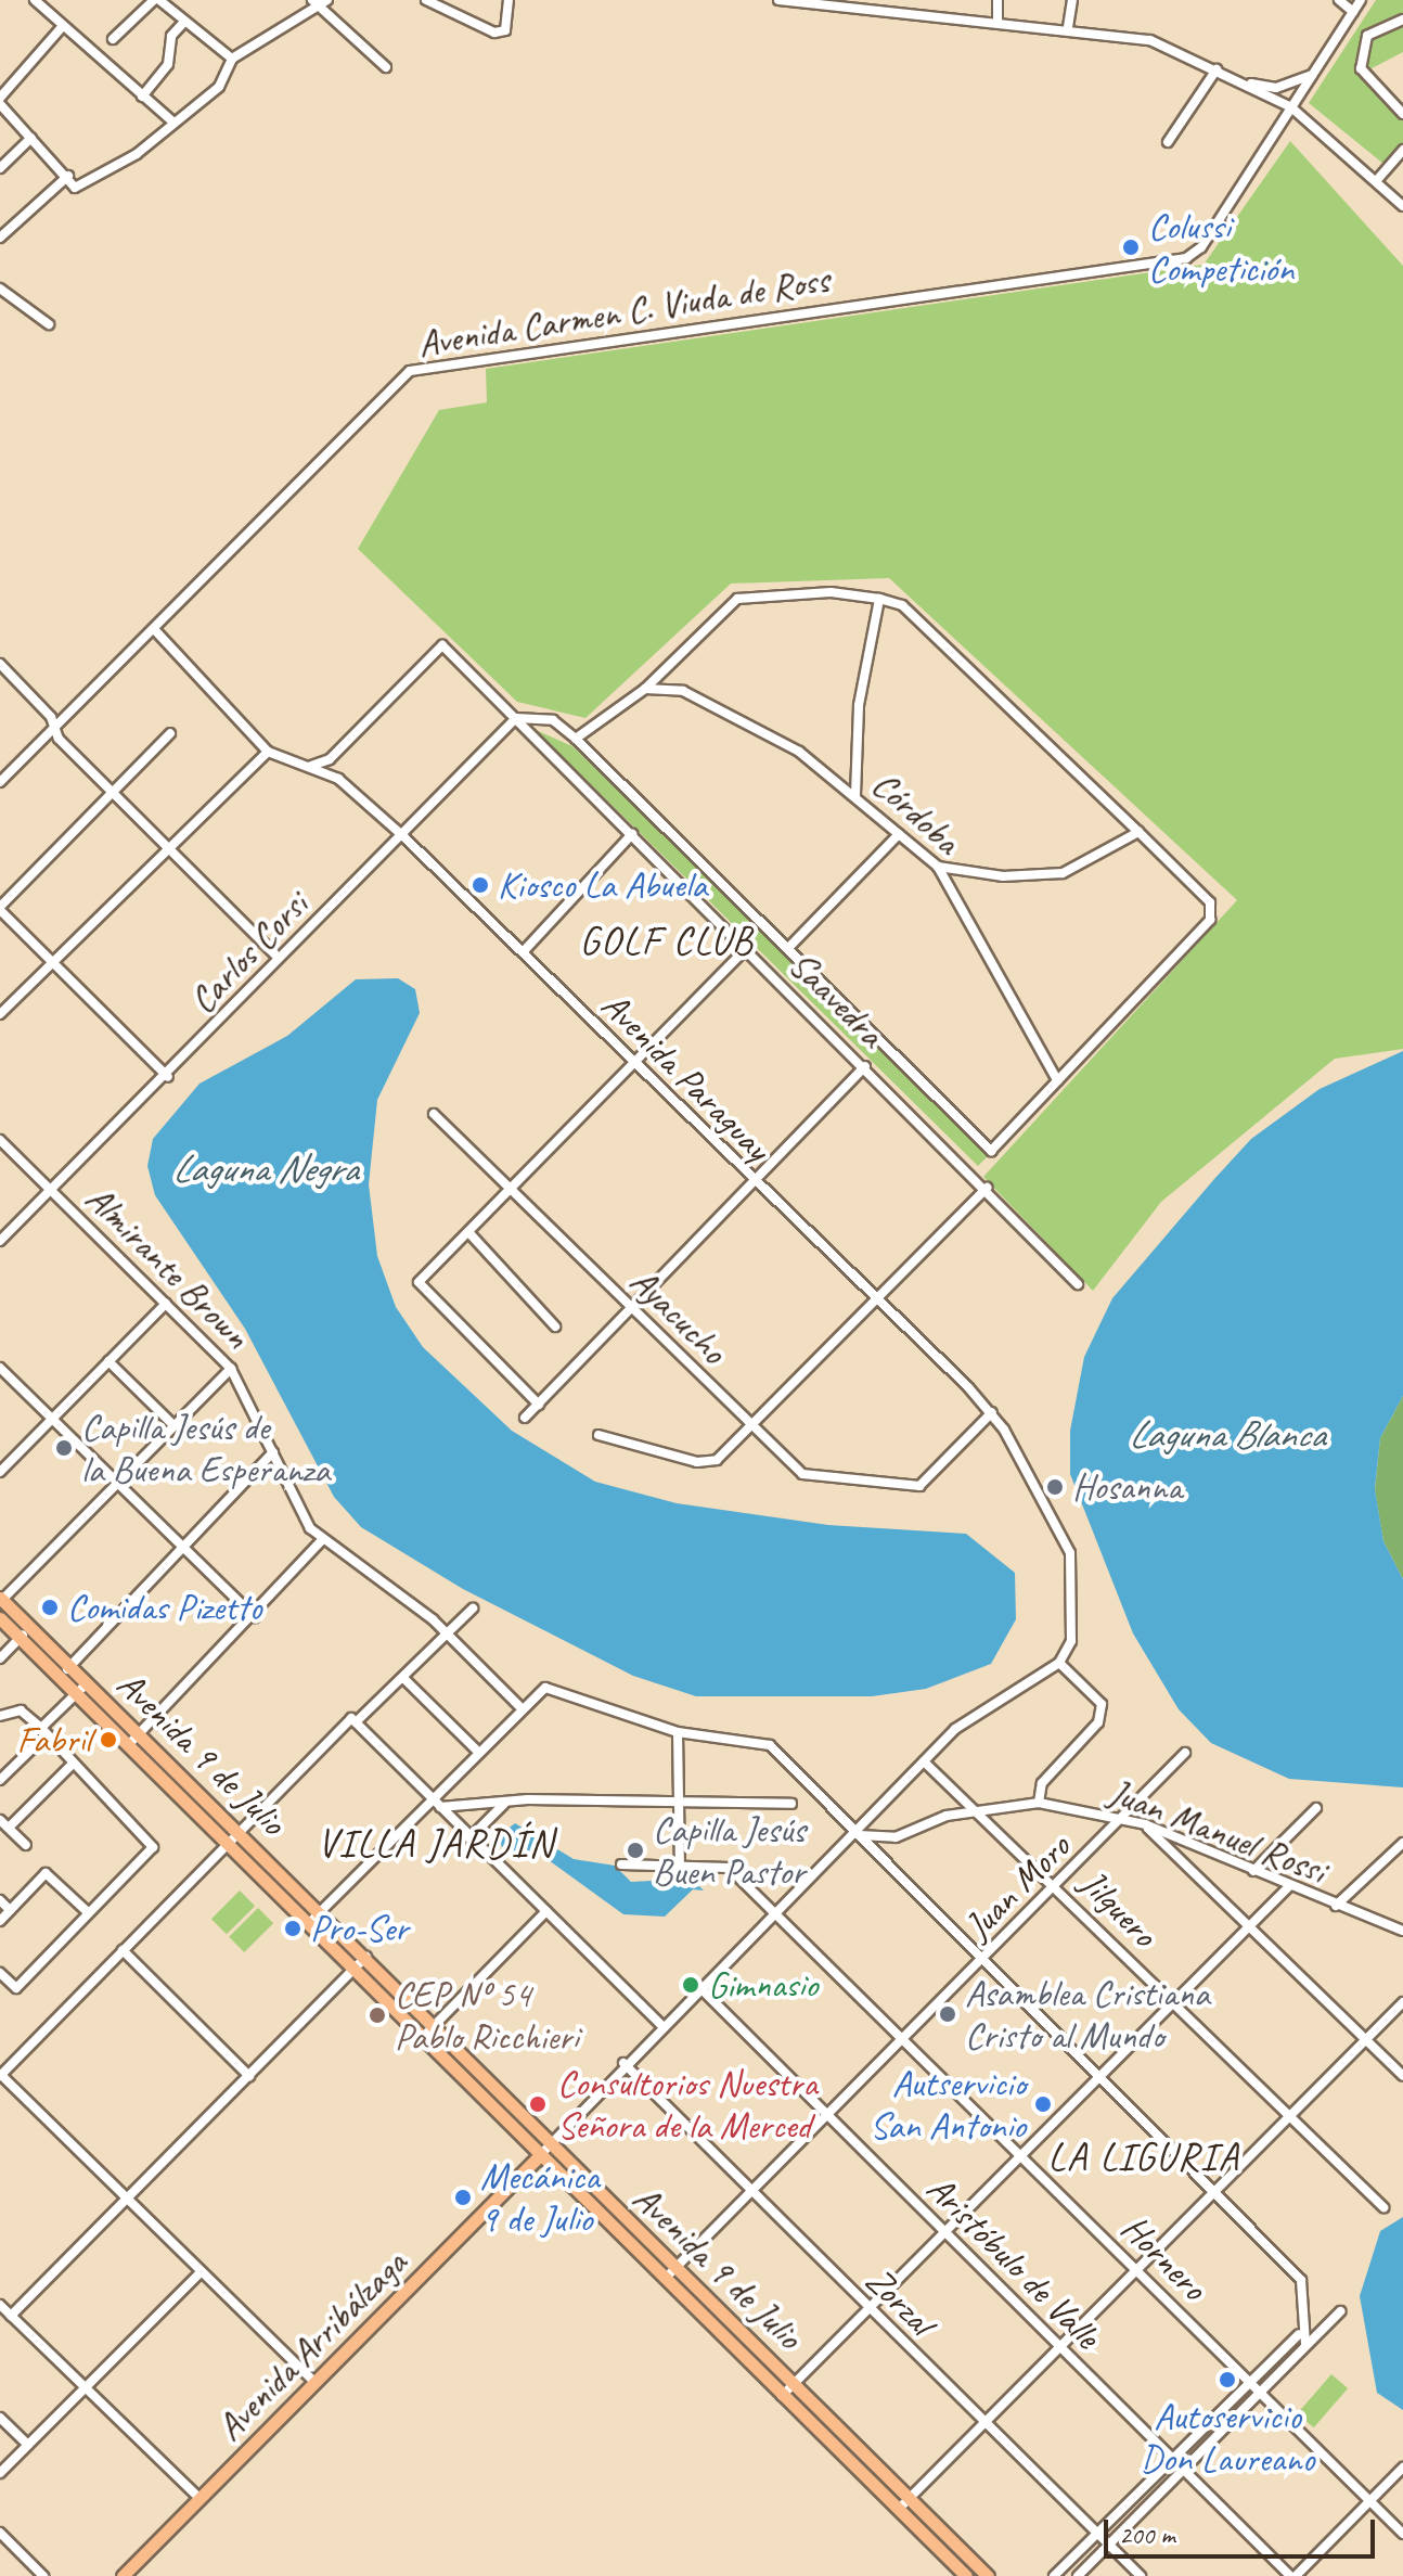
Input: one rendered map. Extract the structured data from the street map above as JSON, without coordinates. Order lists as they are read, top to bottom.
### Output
{
  "streets": {
    "main road": ["Avenida 9 de Julio", "Avenida Arribálzaga"],
    "street": [
      "Avenida Carmen C. Viuda de Ross",
      "Córdoba",
      "Carlos Corsi",
      "Saavedra",
      "Avenida Paraguay",
      "Almirante Brown",
      "Ayacucho",
      "Juan Manuel Rossi",
      "Juan Moro",
      "Jilguero",
      "Hornero",
      "Aristóbulo de Valle",
      "Zorzal"
    ]
  },
  "crossings": [
    ["Avenida Carmen C. Viuda de Ross", "Avenida Paraguay"],
    ["Córdoba", "Saavedra"],
    ["Carlos Corsi", "Saavedra"],
    ["Carlos Corsi", "Avenida Paraguay"],
    ["Carlos Corsi", "Almirante Brown"],
    ["Saavedra", "Avenida Paraguay"],
    ["Avenida Paraguay", "Ayacucho"],
    ["Avenida 9 de Julio", "Juan Moro"],
    ["Avenida 9 de Julio", "Avenida Arribálzaga"],
    ["Juan Manuel Rossi", "Juan Moro"],
    ["Juan Manuel Rossi", "Jilguero"],
    ["Juan Moro", "Jilguero"],
    ["Juan Moro", "Hornero"],
    ["Juan Moro", "Aristóbulo de Valle"],
    ["Juan Moro", "Zorzal"]
  ],
  "districts": ["GOLF CLUB", "VILLA JARDÍN", "LA LIGURIA"],
  "water": ["Laguna Negra", "Laguna Blanca"],
  "places": [
    "Colussi Competición",
    "Kiosco La Abuela",
    "Capilla Jesús de la Buena Esperanza",
    "Hosanna",
    "Comidas Pizetto",
    "Fabril",
    "Capilla Jesús Buen Pastor",
    "Pro-Ser",
    "Gimnasio",
    "Asamblea Cristiana Cristo al Mundo",
    "CEP Nº 54 Pablo Ricchieri",
    "Consultorios Nuestra Señora de la Merced",
    "Autservicio San Antonio",
    "Mecánica 9 de Julio",
    "Autoservicio Don Laureano"
  ],
  "scale_bar": "200 m"
}
